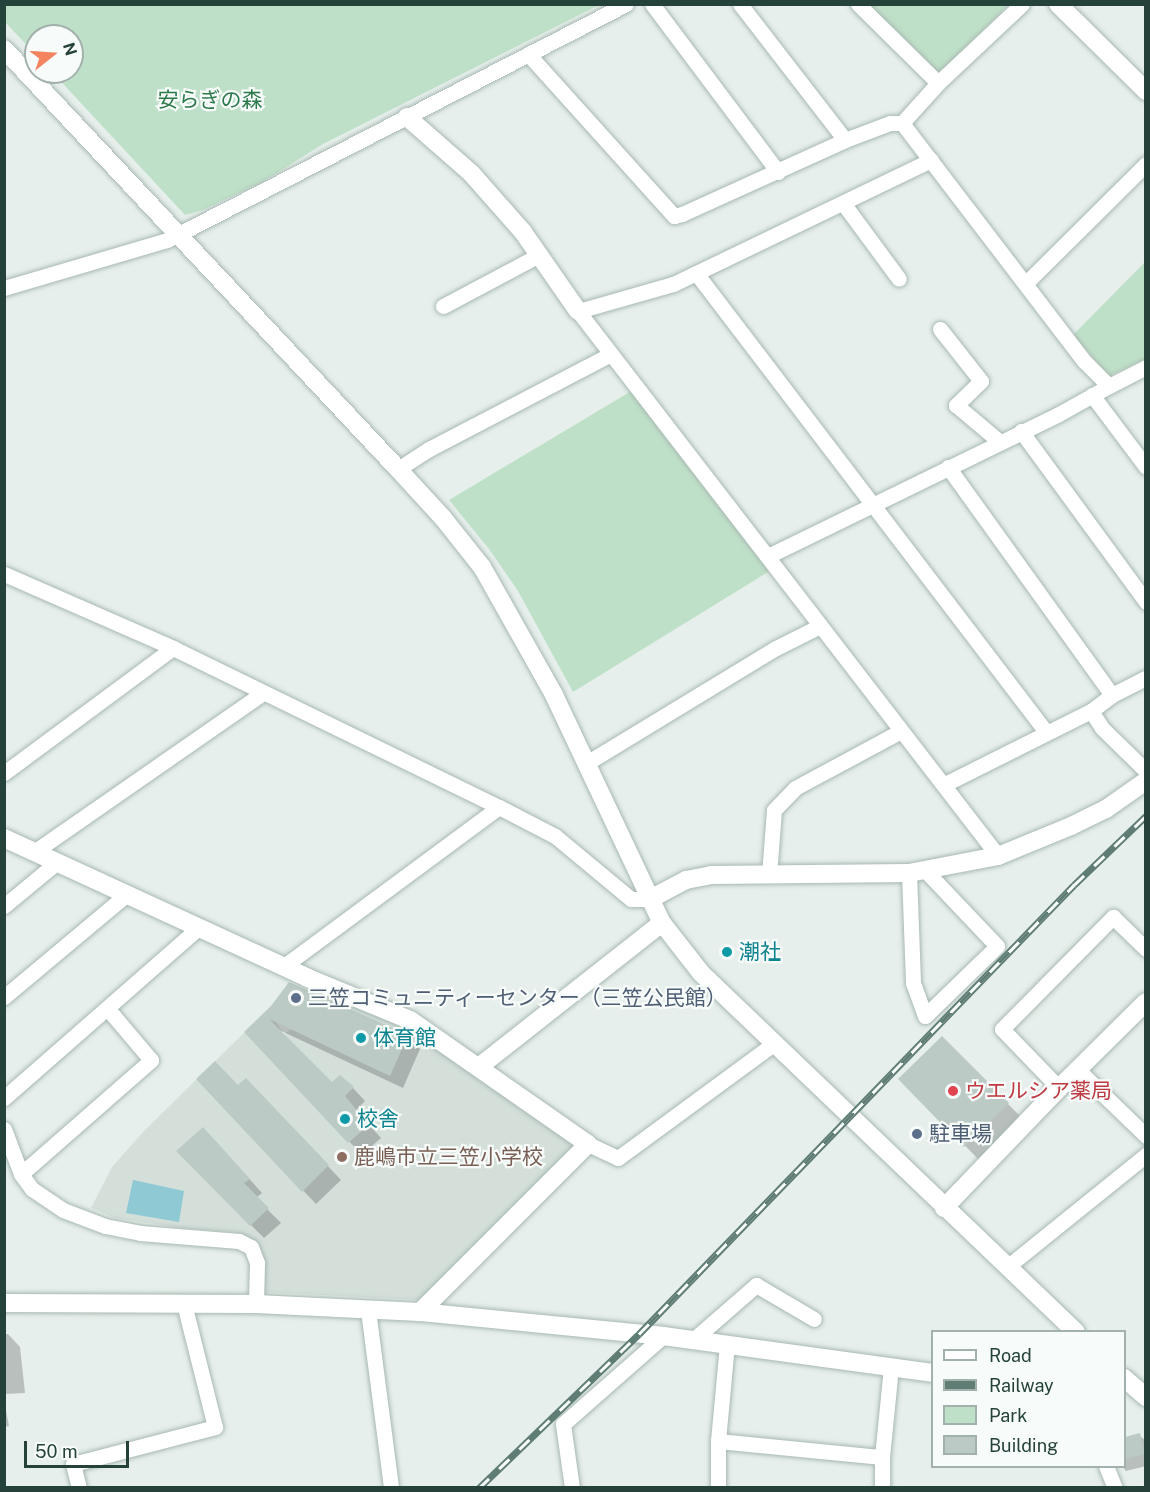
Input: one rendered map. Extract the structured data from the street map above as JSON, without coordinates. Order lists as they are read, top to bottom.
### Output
{
  "parks": ["安らぎの森"],
  "places": [
    "潮社",
    "三笠コミュニティーセンター（三笠公民館）",
    "体育館",
    "ウエルシア薬局",
    "校舎",
    "駐車場",
    "鹿嶋市立三笠小学校"
  ],
  "legend": [
    "Road",
    "Railway",
    "Park",
    "Building"
  ],
  "scale_bar": "50 m",
  "north": "right"
}
